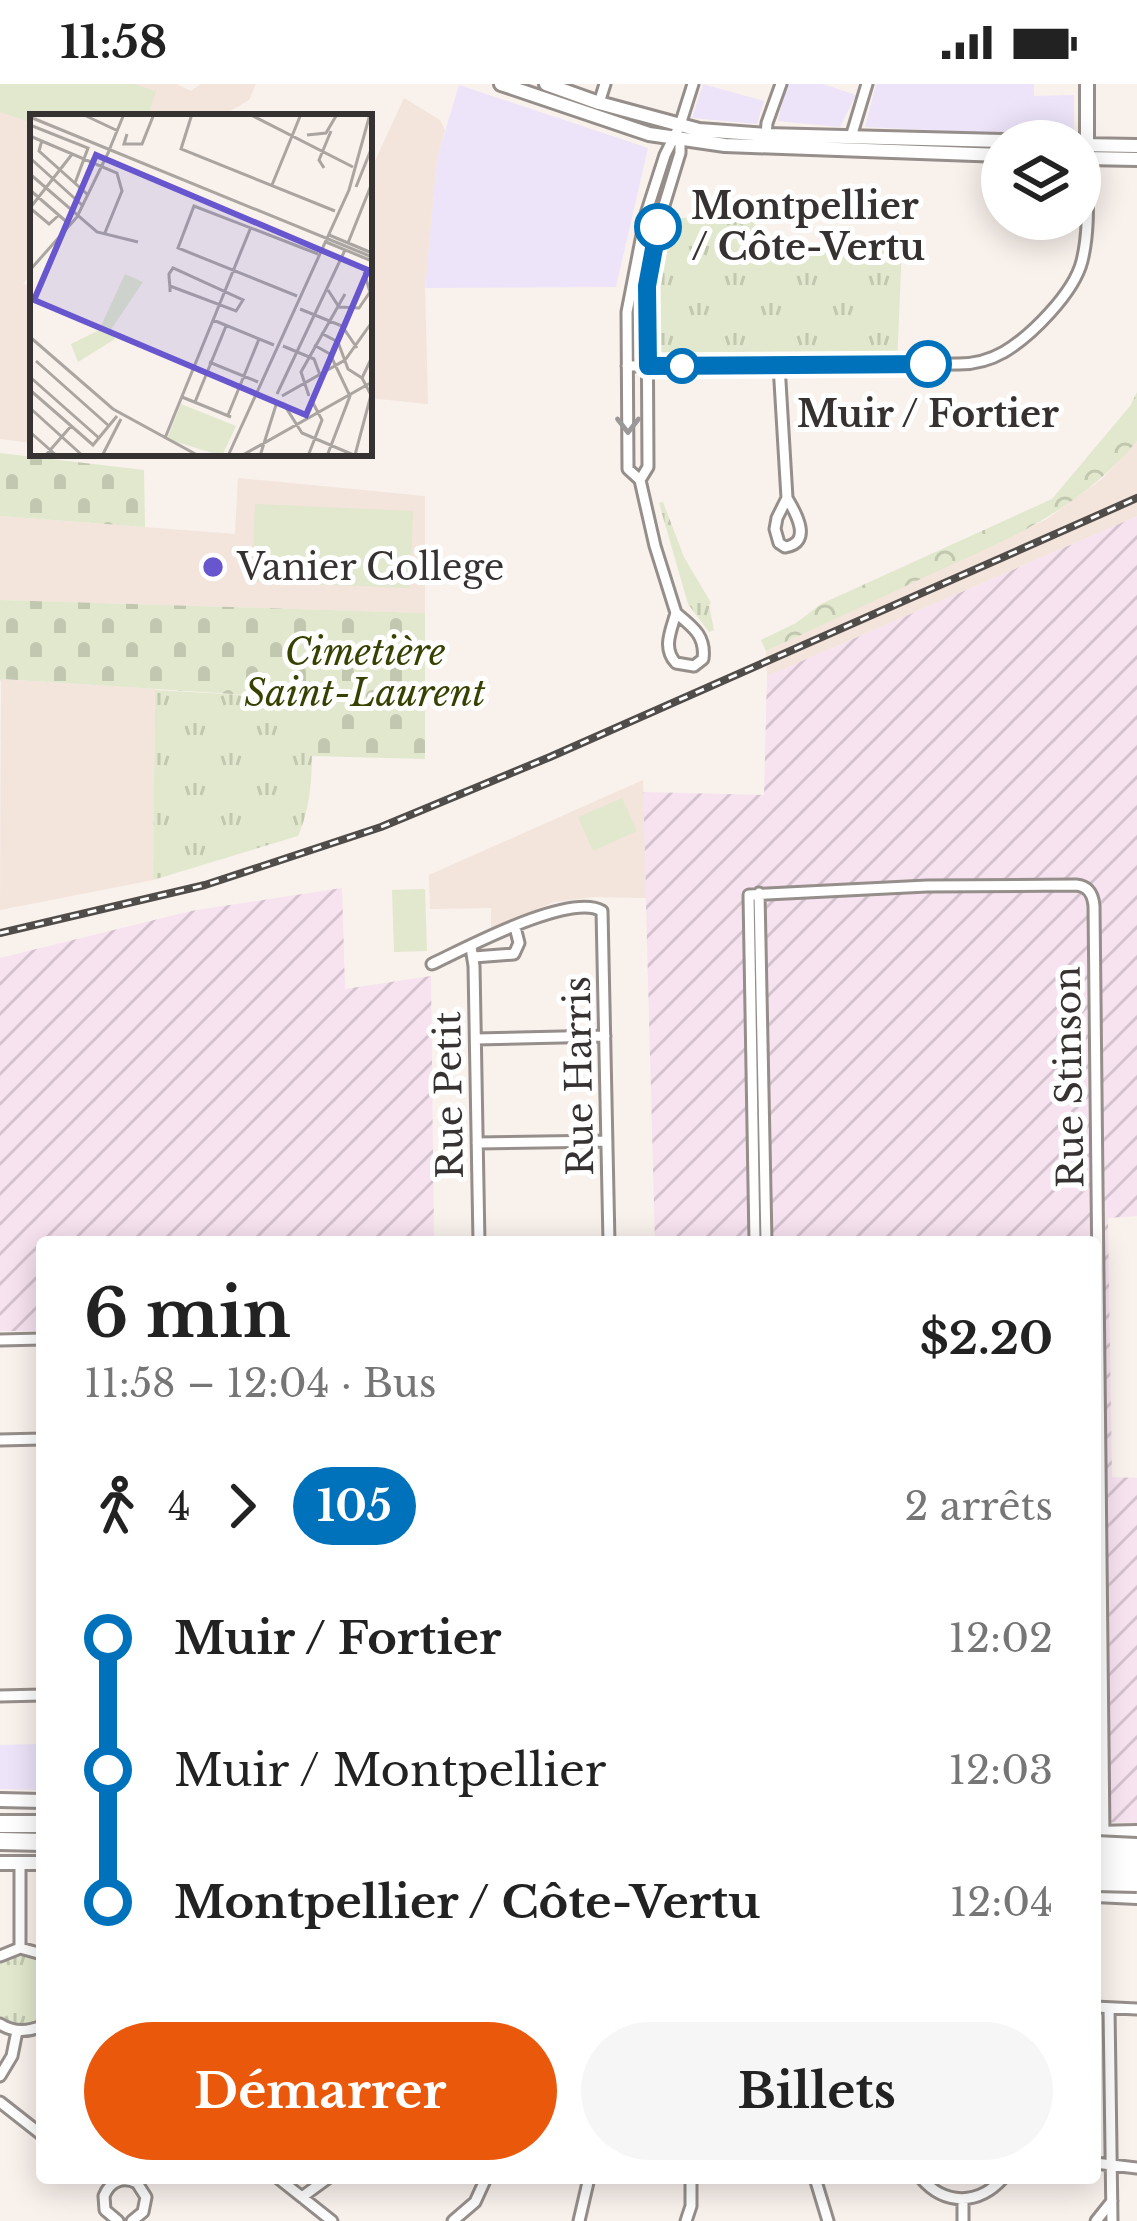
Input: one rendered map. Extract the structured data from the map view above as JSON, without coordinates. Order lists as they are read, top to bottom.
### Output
{
  "streets": {
    "street": ["Rue Harris", "Rue Stinson", "Rue Petit"]
  },
  "parks": ["Cimetière Saint-Laurent"],
  "places": ["Montpellier / Côte-Vertu", "Muir / Fortier", "Vanier College"],
  "lines": ["bus line 105"],
  "page": {
    "status": "11:58",
    "heading": ["6 min", "11:58 – 12:04 · Bus", "$2.20"],
    "legs": ["4", "105", "2 arrêts"],
    "list": [
      {
        "name": "Muir / Fortier",
        "value": "12:02"
      },
      {
        "name": "Muir / Montpellier",
        "value": "12:03"
      },
      {
        "name": "Montpellier / Côte-Vertu",
        "value": "12:04"
      }
    ],
    "buttons": ["Démarrer", "Billets"]
  }
}
